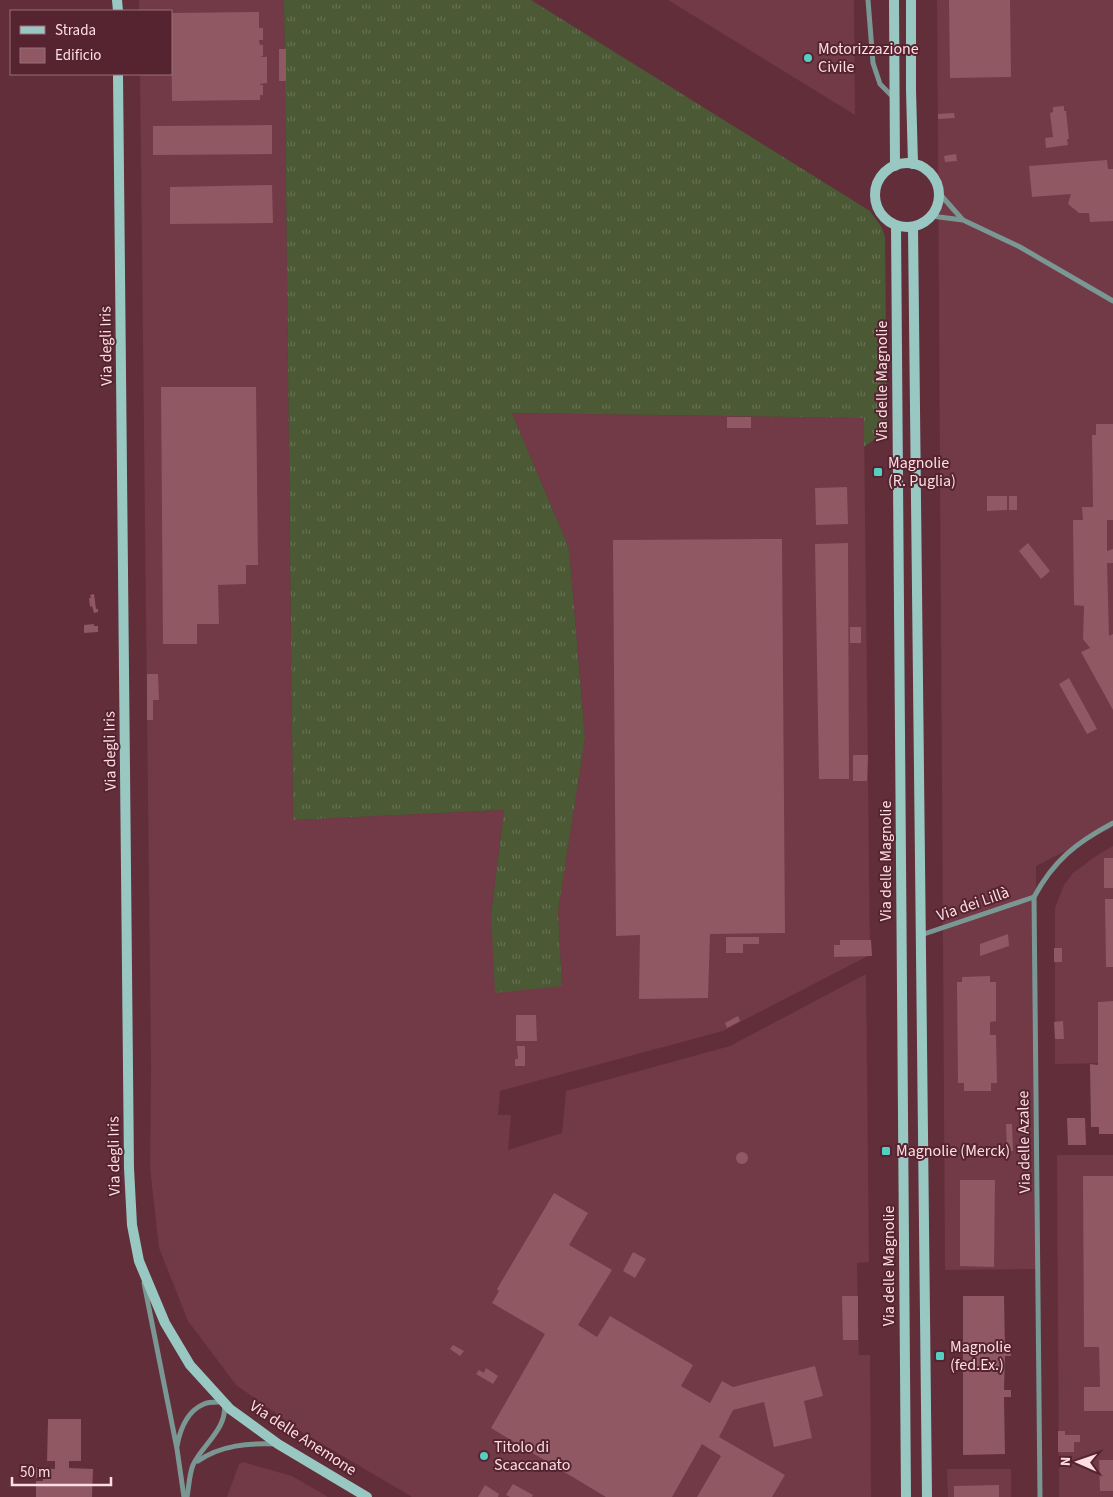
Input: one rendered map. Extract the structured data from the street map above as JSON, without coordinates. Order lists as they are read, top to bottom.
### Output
{
  "streets": {
    "street": [
      "Via degli Iris",
      "Via delle Magnolie",
      "Via dei Lillà",
      "Via delle Azalee",
      "Via delle Anemone"
    ]
  },
  "crossings": [
    ["Via degli Iris", "Via delle Anemone"],
    ["Via delle Magnolie", "Via dei Lillà"],
    ["Via dei Lillà", "Via delle Azalee"]
  ],
  "places": {
    "other": ["Motorizzazione Civile", "Titolo di Scaccanato"],
    "transit": ["Magnolie (R. Puglia)", "Magnolie (Merck)", "Magnolie (fed.Ex.)"]
  },
  "legend": ["Strada", "Edificio"],
  "scale_bar": "50 m",
  "north": "left"
}
